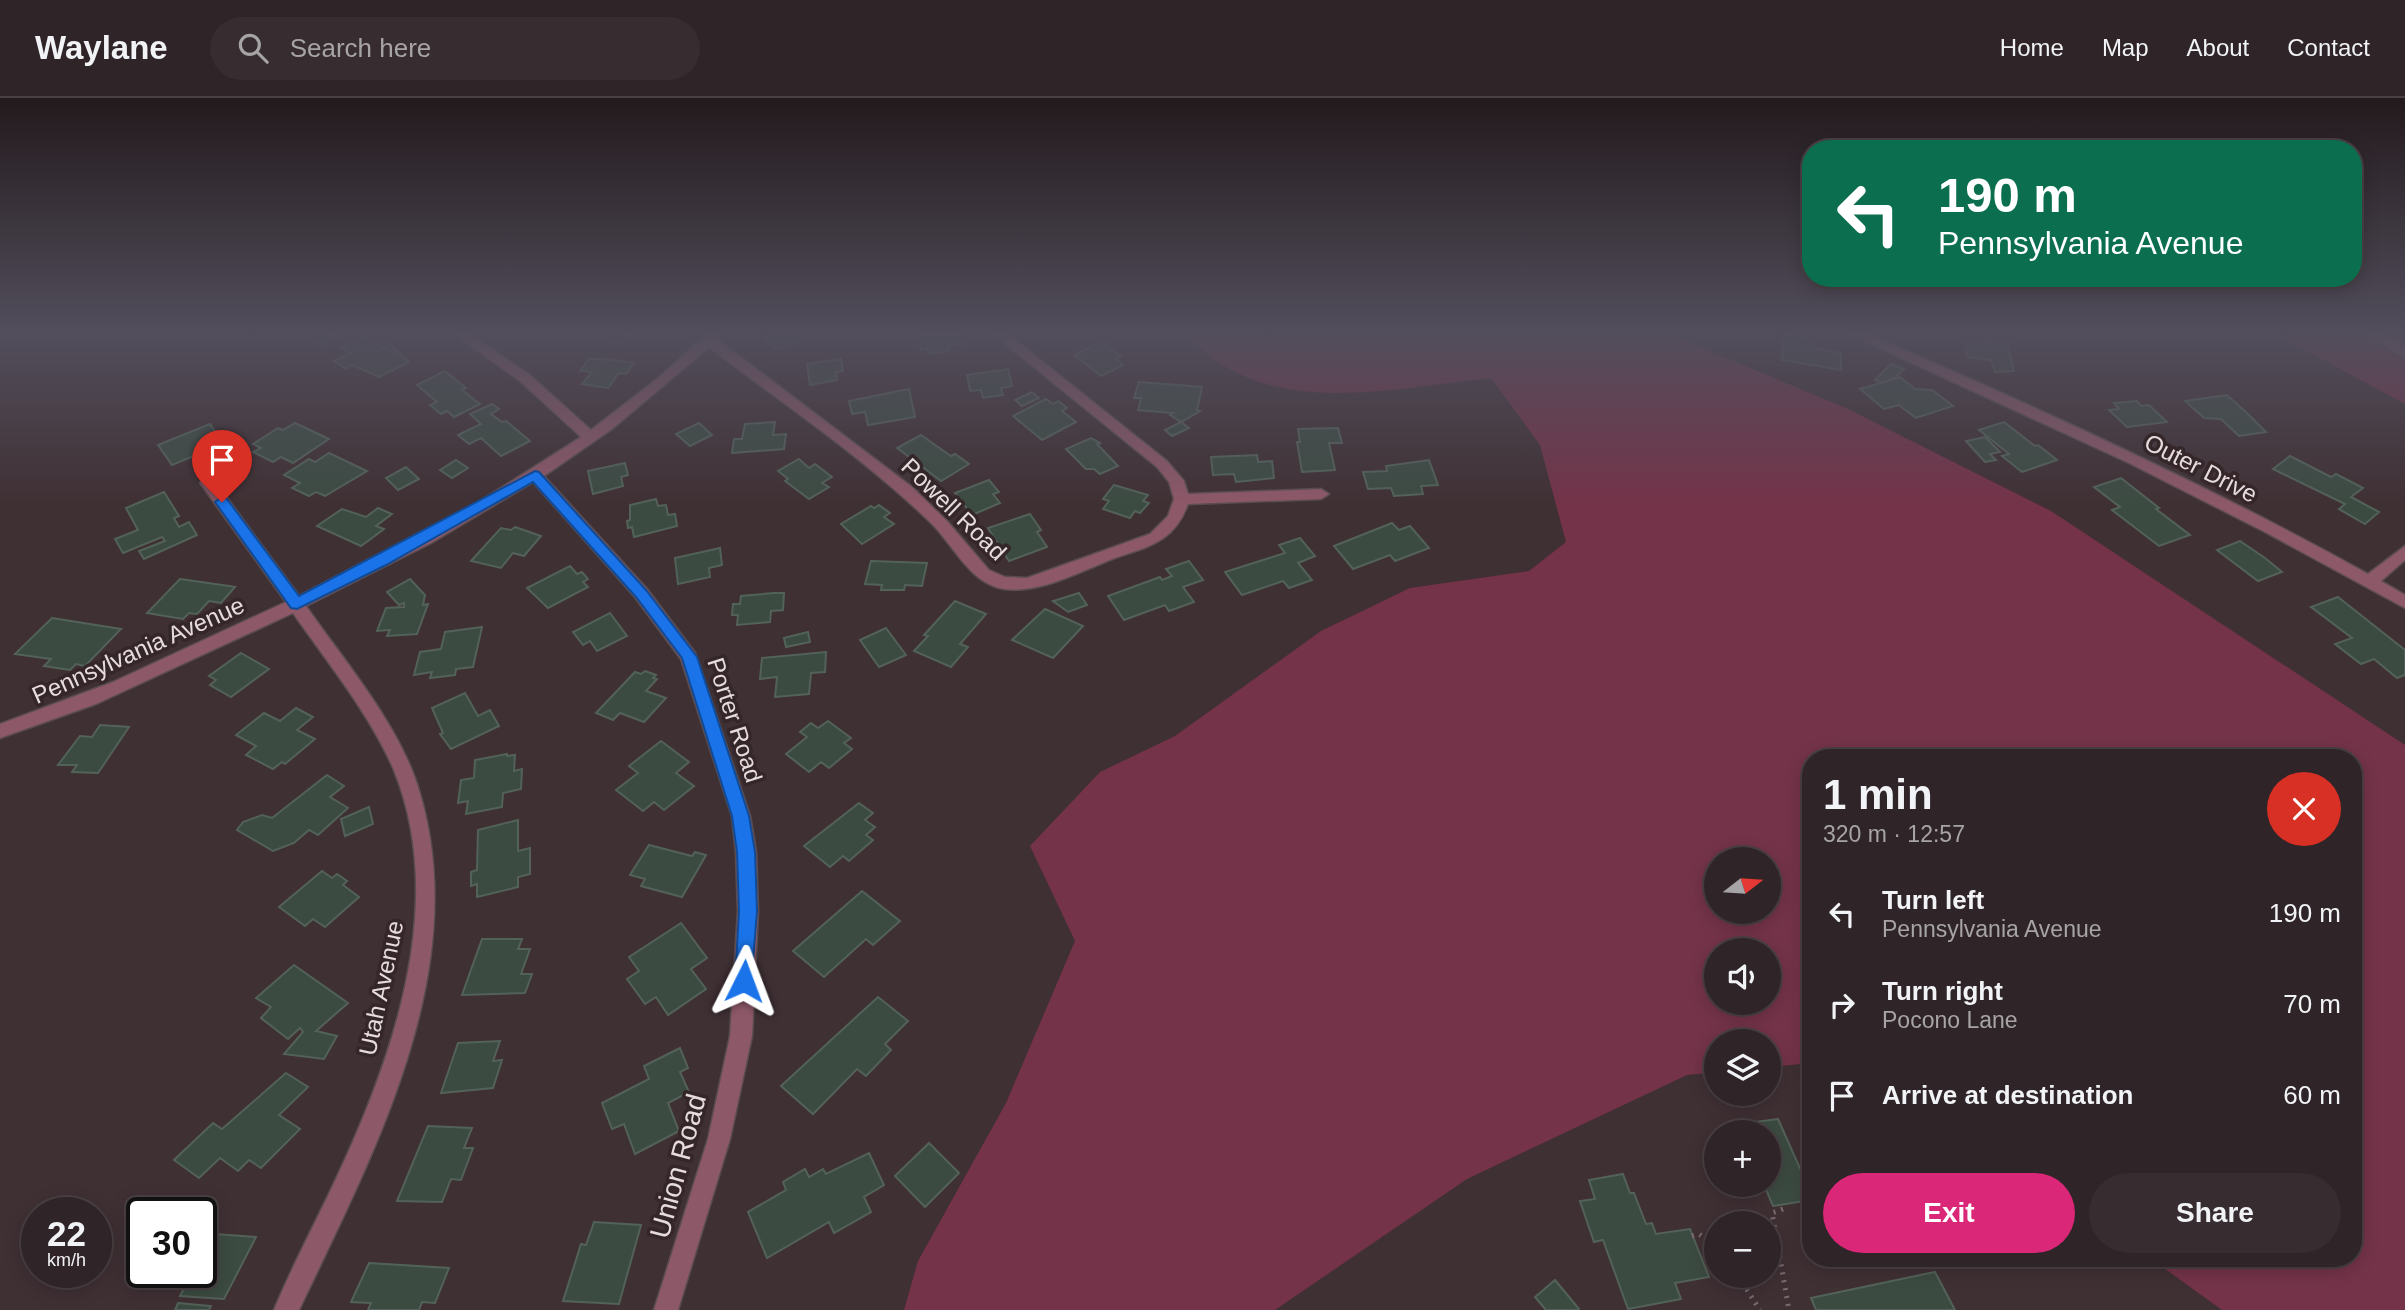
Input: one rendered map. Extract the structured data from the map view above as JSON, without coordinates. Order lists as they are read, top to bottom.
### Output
{
  "streets": {
    "street": [
      "Outer Drive",
      "Powell Road",
      "Pennsylvania Avenue",
      "Porter Road",
      "Utah Avenue",
      "Union Road"
    ]
  },
  "crossings": [
    ["Pennsylvania Avenue", "Porter Road"],
    ["Pennsylvania Avenue", "Utah Avenue"],
    ["Porter Road", "Union Road"]
  ],
  "north": "right",
  "page": {
    "header": "Waylane",
    "search": "Search here",
    "nav": [
      "Home",
      "Map",
      "About",
      "Contact"
    ],
    "turn": ["190 m", "Pennsylvania Avenue"],
    "heading": ["1 min", "320 m · 12:57"],
    "map_buttons": ["+", "−"],
    "list": [
      {
        "name": "Turn left",
        "note": "Pennsylvania Avenue",
        "value": "190 m"
      },
      {
        "name": "Turn right",
        "note": "Pocono Lane",
        "value": "70 m"
      },
      {
        "name": "Arrive at destination",
        "value": "60 m"
      }
    ],
    "buttons": ["Exit", "Share"],
    "speed": "22 km/h",
    "limit": "30"
  }
}
